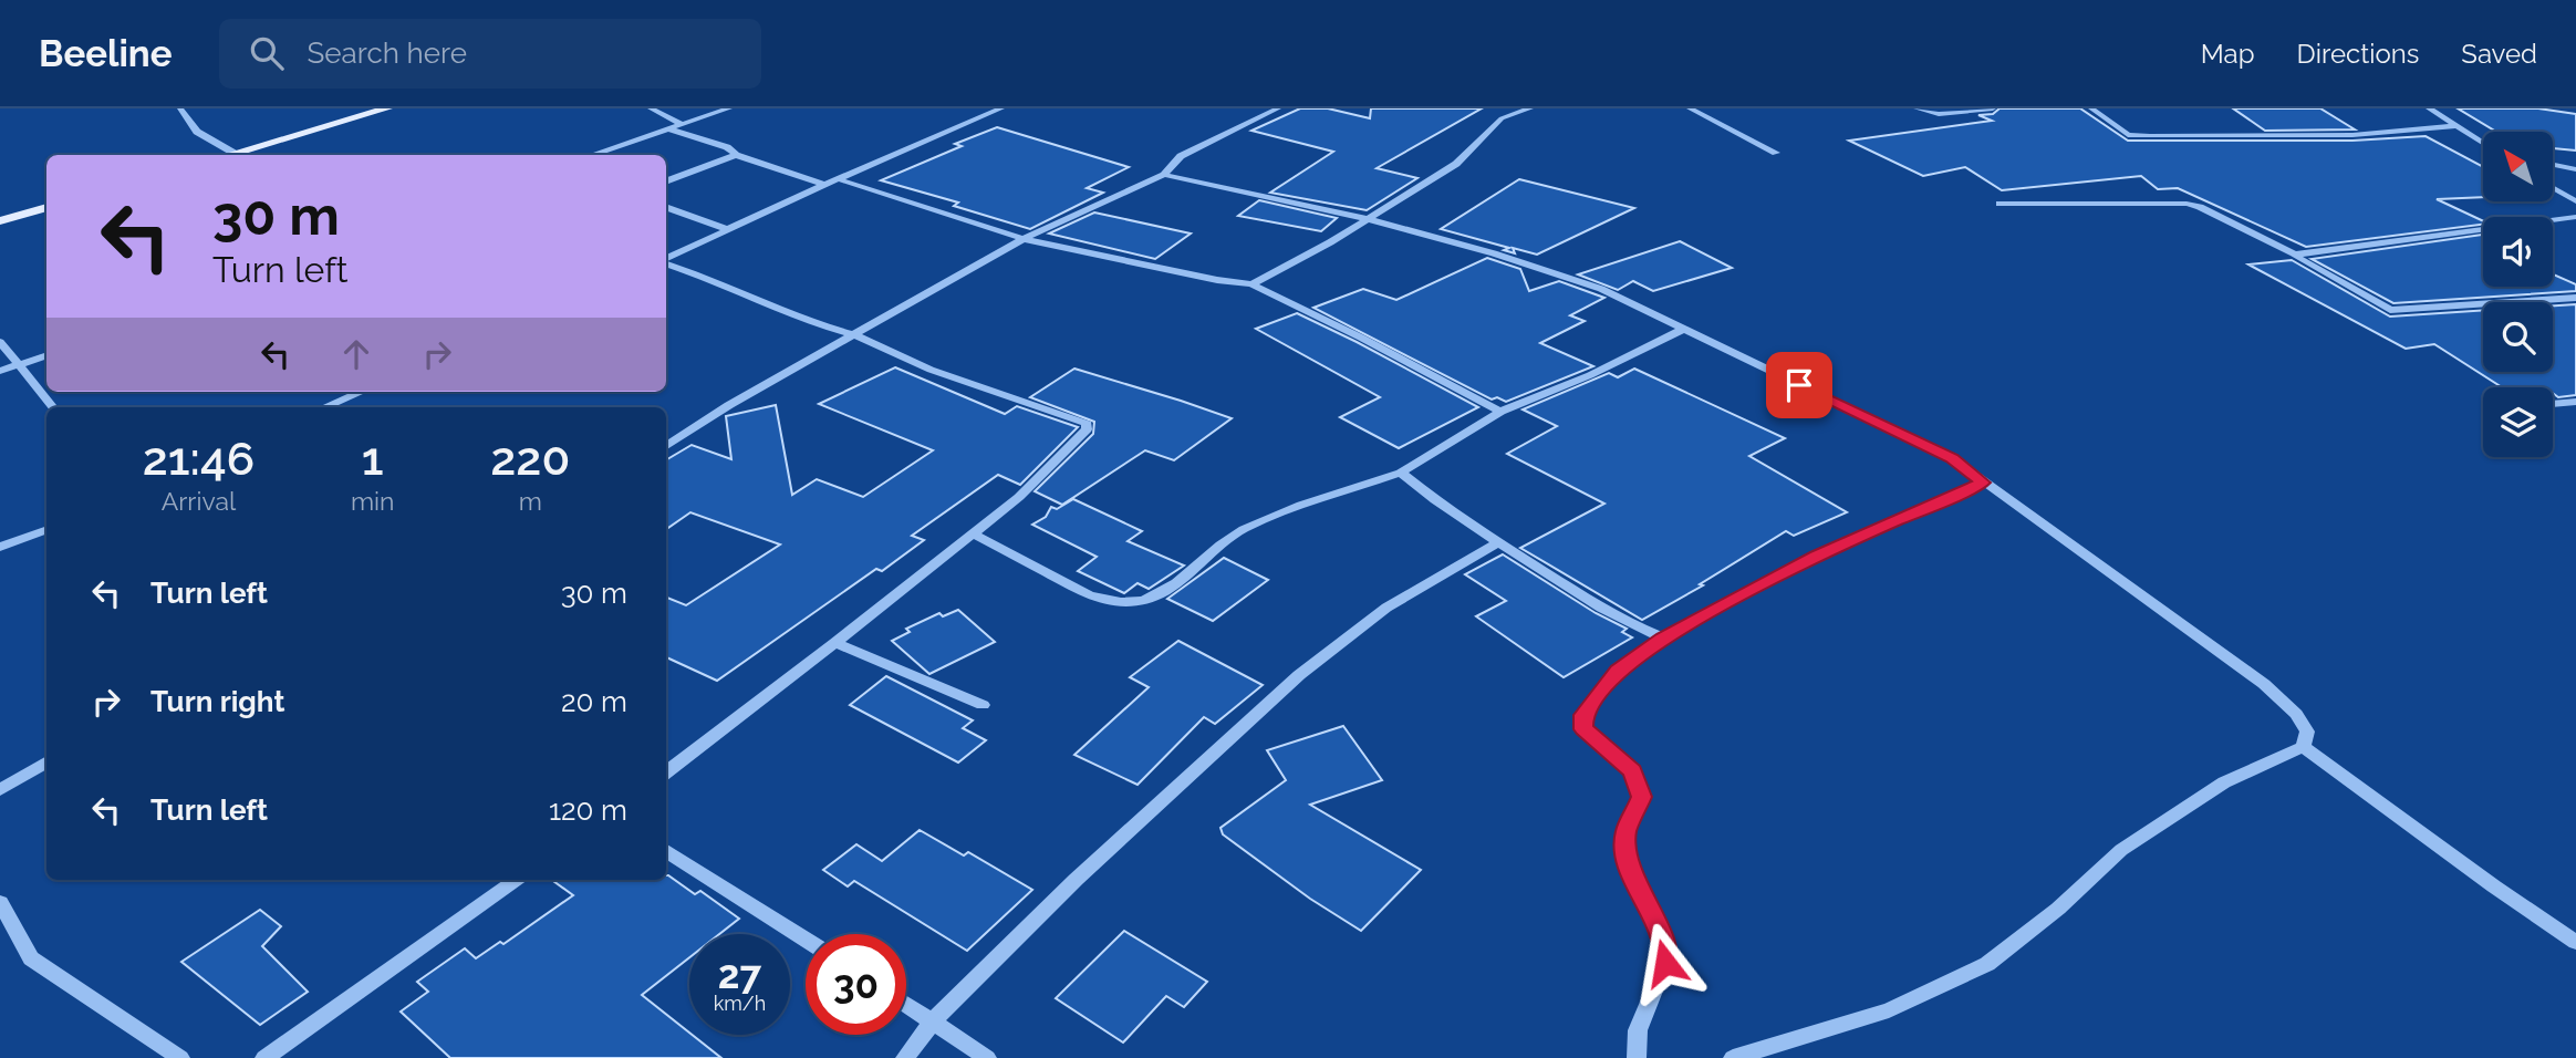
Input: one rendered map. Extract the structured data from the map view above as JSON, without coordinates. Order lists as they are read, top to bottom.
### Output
{
  "north": "top left",
  "page": {
    "header": "Beeline",
    "search": "Search here",
    "nav": ["Map", "Directions", "Saved"],
    "turn": ["30 m", "Turn left"],
    "eta": [
      "21:46",
      "Arrival",
      "1",
      "min",
      "220",
      "m"
    ],
    "list": [
      {
        "name": "Turn left",
        "value": "30 m"
      },
      {
        "name": "Turn right",
        "value": "20 m"
      },
      {
        "name": "Turn left",
        "value": "120 m"
      }
    ],
    "speed": "27 km/h",
    "limit": "30"
  }
}
